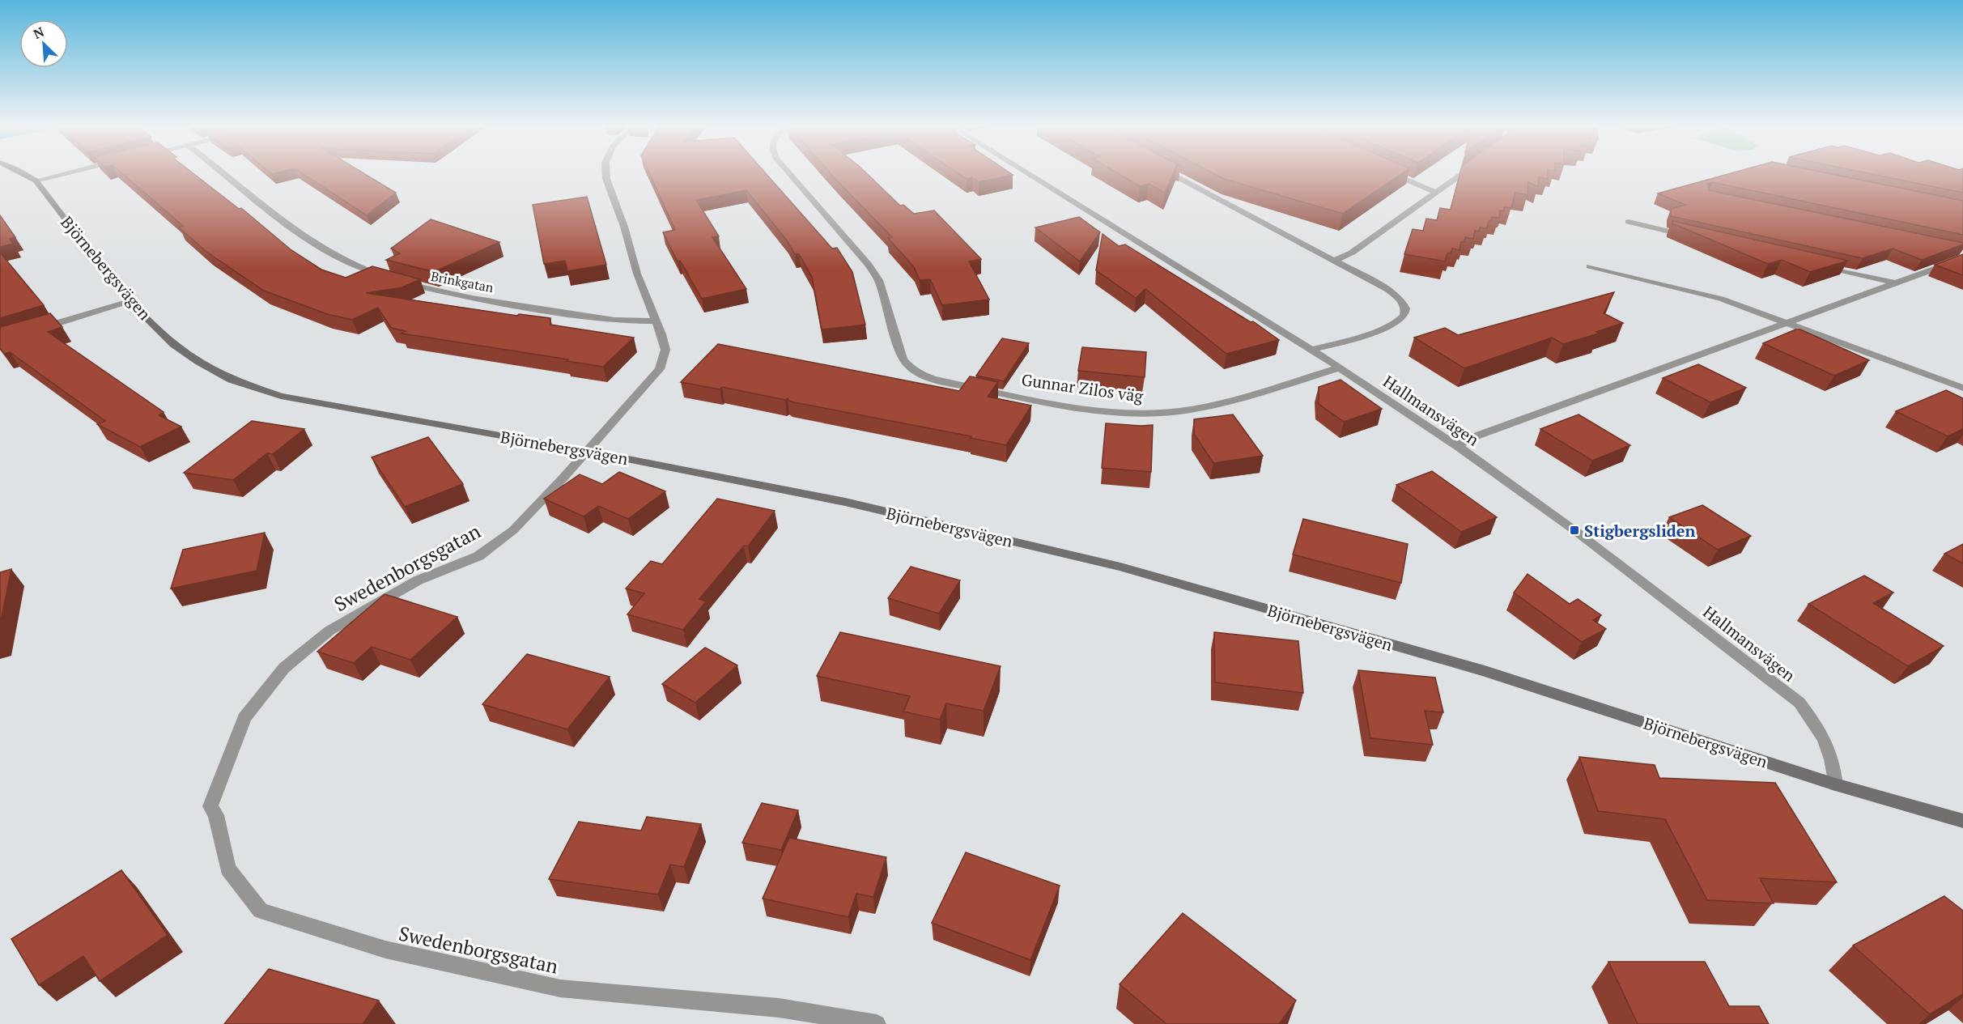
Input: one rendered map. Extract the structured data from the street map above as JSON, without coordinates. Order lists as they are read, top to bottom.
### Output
{
  "streets": {
    "street": [
      "Björnebergsvägen",
      "Brinkgatan",
      "Gunnar Zilos väg",
      "Hallmansvägen",
      "Swedenborgsgatan"
    ]
  },
  "crossings": [
    ["Björnebergsvägen", "Hallmansvägen"],
    ["Björnebergsvägen", "Swedenborgsgatan"],
    ["Brinkgatan", "Swedenborgsgatan"],
    ["Gunnar Zilos väg", "Hallmansvägen"]
  ],
  "places": {
    "transit": ["Stigbergsliden"]
  },
  "north": "top left"
}
